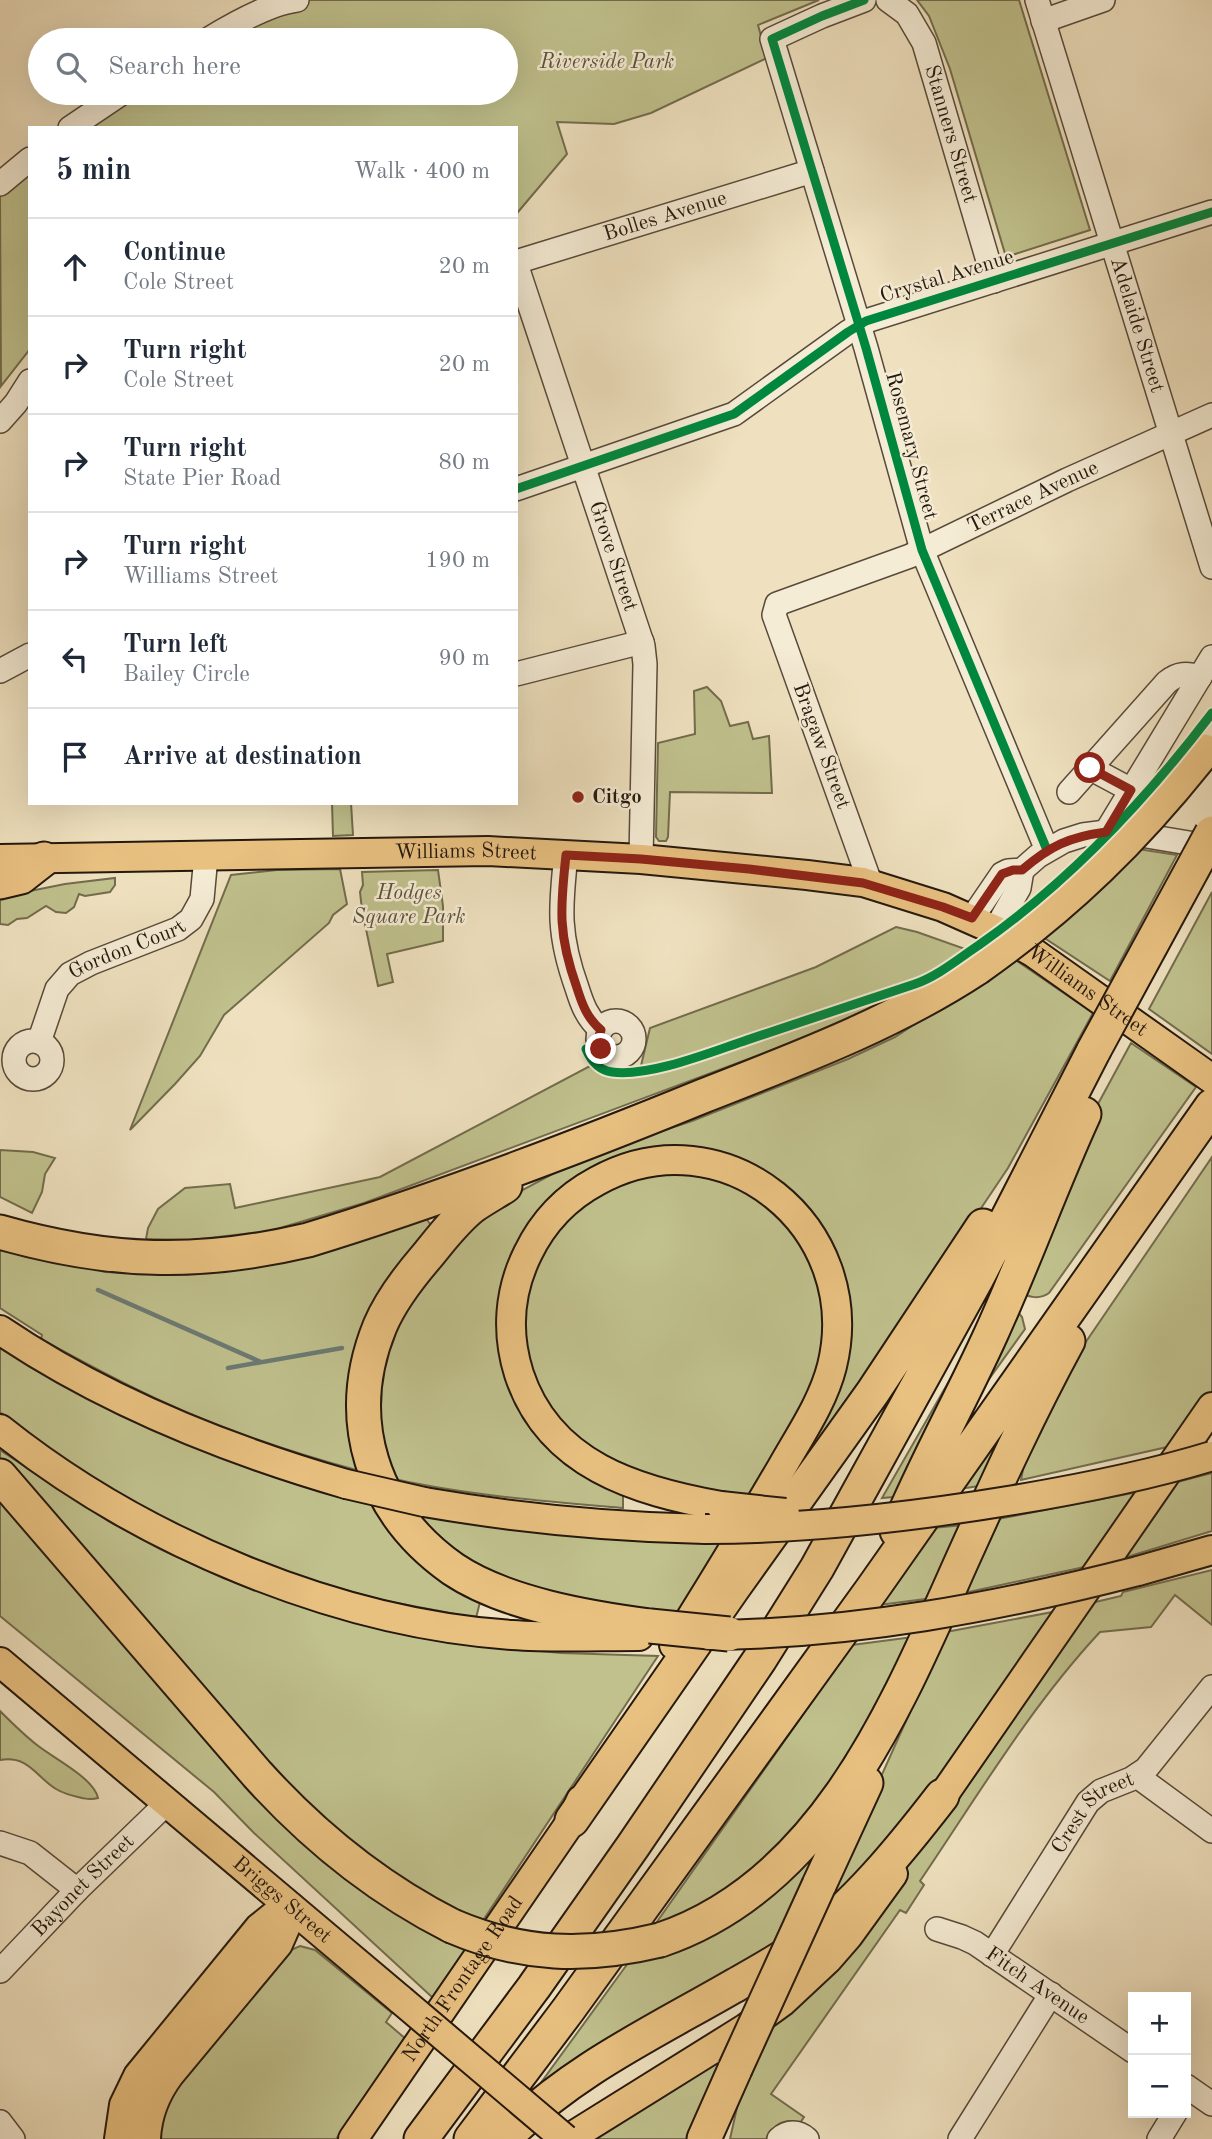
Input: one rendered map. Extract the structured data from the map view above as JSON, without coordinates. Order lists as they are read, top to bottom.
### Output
{
  "streets": {
    "main road": ["Williams Street", "Briggs Street", "North Frontage Road"],
    "street": [
      "Stanners Street",
      "Bolles Avenue",
      "Crystal Avenue",
      "Adelaide Street",
      "Rosemary Street",
      "Terrace Avenue",
      "Grove Street",
      "Bragaw Street",
      "Gordon Court",
      "Crest Street",
      "Bayonet Street",
      "Fitch Avenue"
    ]
  },
  "crossings": [
    ["Stanners Street", "Crystal Avenue"],
    ["Bolles Avenue", "Rosemary Street"],
    ["Crystal Avenue", "Adelaide Street"],
    ["Crystal Avenue", "Rosemary Street"],
    ["Crystal Avenue", "Grove Street"],
    ["Adelaide Street", "Terrace Avenue"],
    ["Rosemary Street", "Terrace Avenue"],
    ["Terrace Avenue", "Bragaw Street"],
    ["Grove Street", "Williams Street"],
    ["Bragaw Street", "Williams Street"],
    ["Williams Street", "Gordon Court"],
    ["Crest Street", "Fitch Avenue"],
    ["Bayonet Street", "Briggs Street"]
  ],
  "parks": ["Riverside Park", "Hodges Square Park"],
  "places": ["Citgo"],
  "page": {
    "search": "Search here",
    "heading": ["5 min", "Walk · 400 m"],
    "list": [
      ["Continue", "Cole Street", "20 m"],
      ["Turn right", "Cole Street", "20 m"],
      ["Turn right", "State Pier Road", "80 m"],
      ["Turn right", "Williams Street", "190 m"],
      ["Turn left", "Bailey Circle", "90 m"],
      "Arrive at destination"
    ],
    "map_buttons": ["+", "−"]
  }
}
